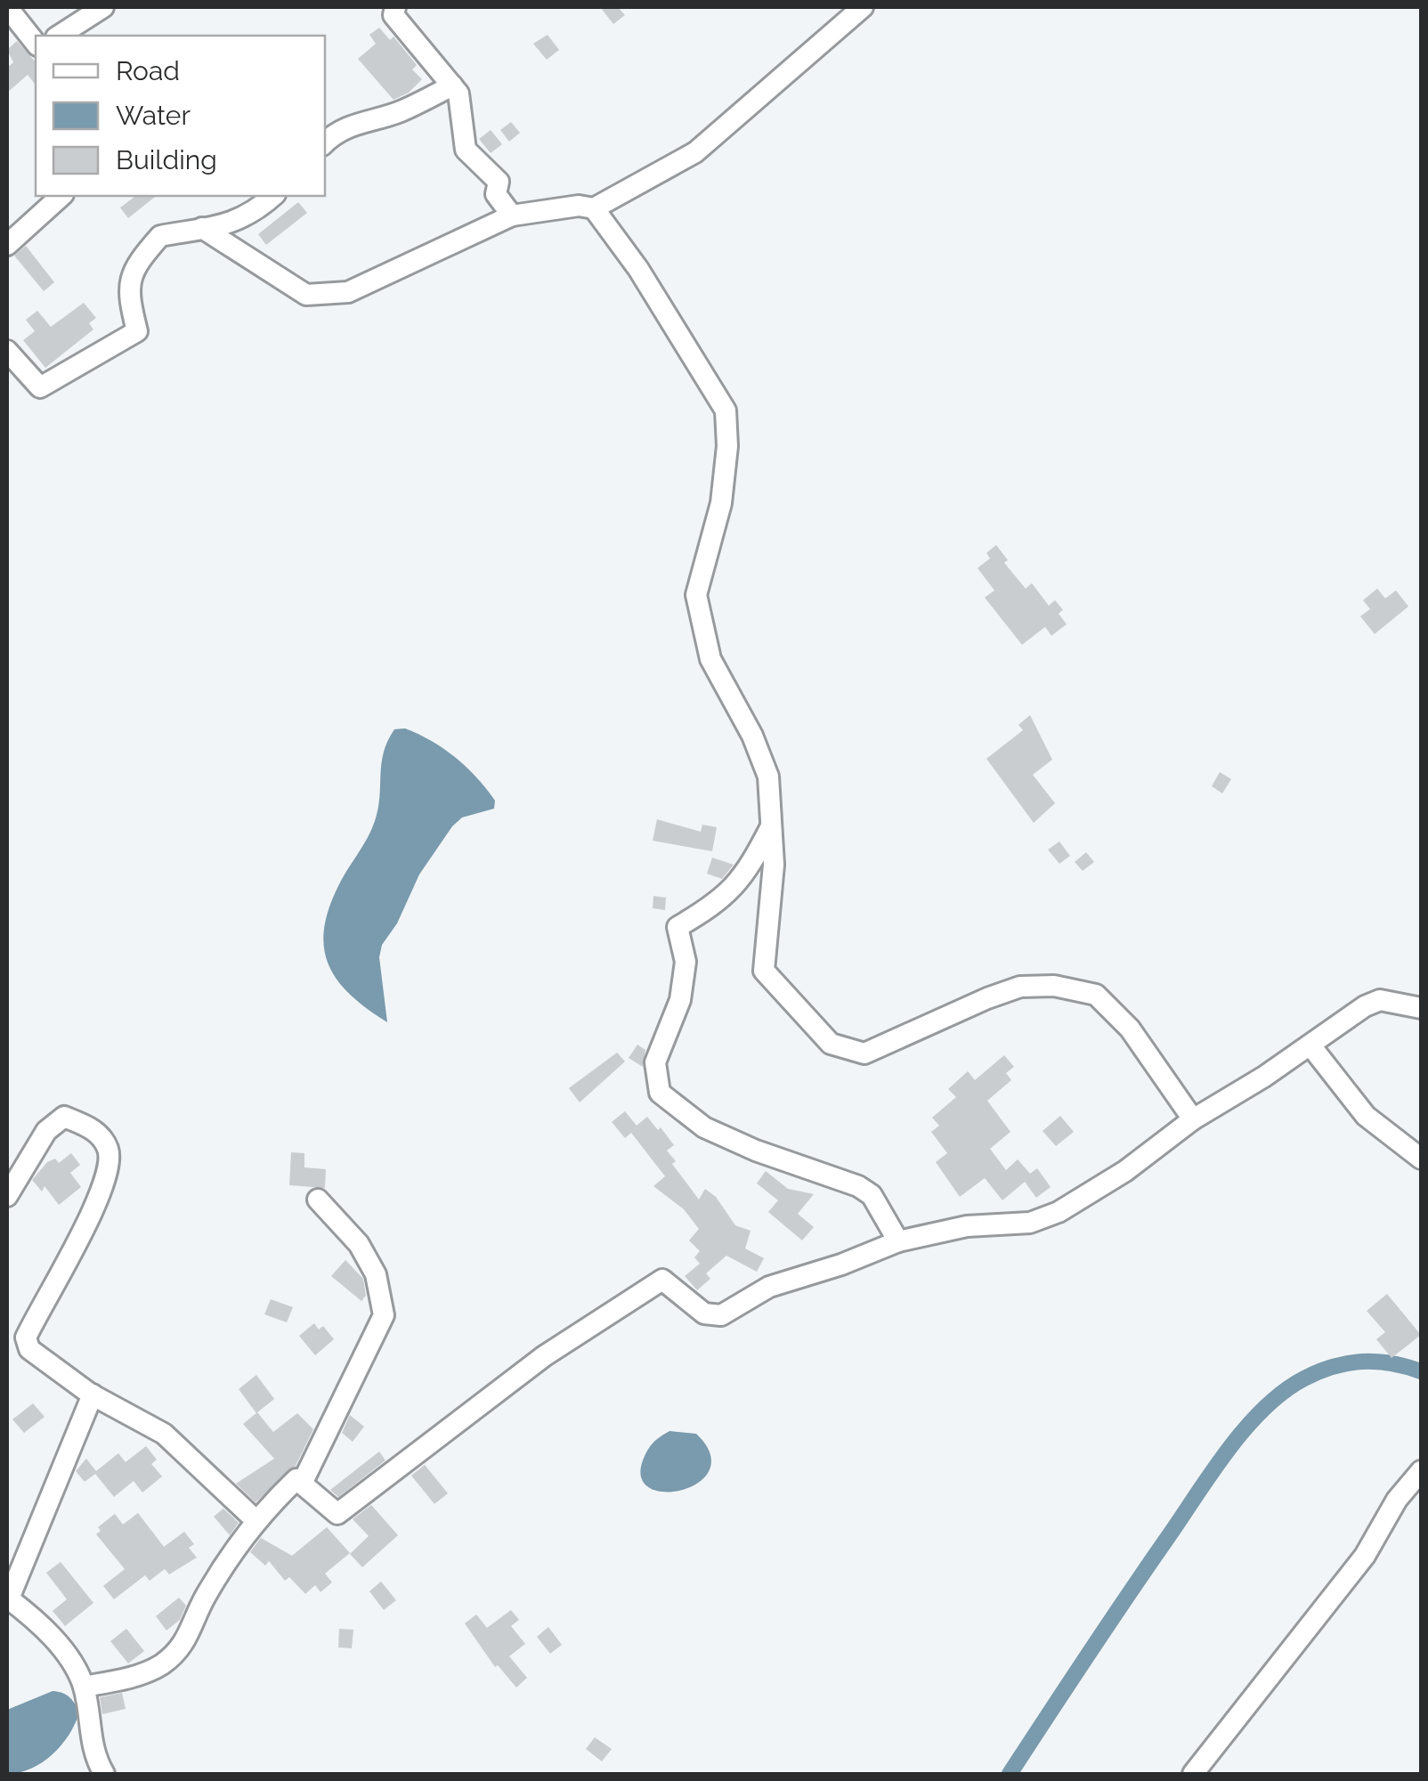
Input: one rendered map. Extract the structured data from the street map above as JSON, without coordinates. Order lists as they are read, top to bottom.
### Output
{
  "legend": ["Road", "Water", "Building"]
}
